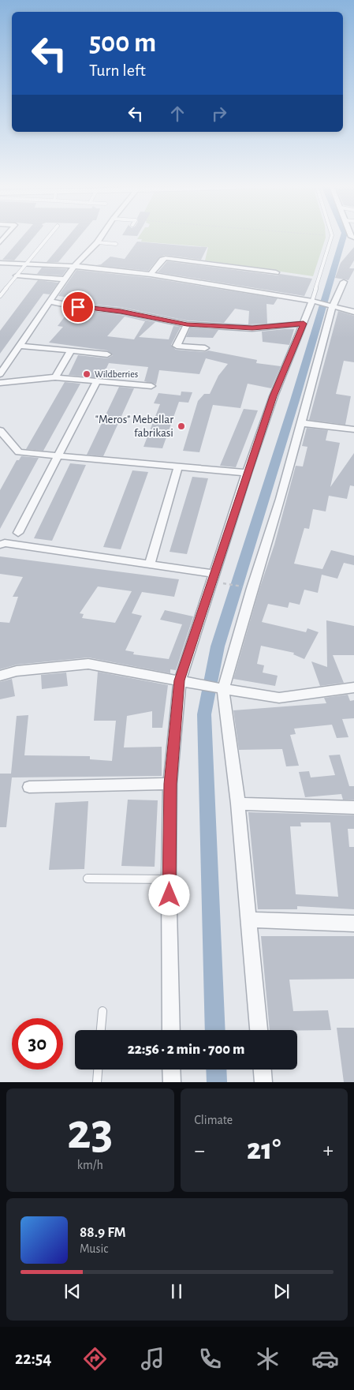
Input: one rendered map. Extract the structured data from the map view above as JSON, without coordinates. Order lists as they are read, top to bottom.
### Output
{
  "places": ["Wildberries", "\"Meros\" Mebellar fabrikasi"],
  "page": {
    "turn": ["500 m", "Turn left"],
    "limit": "30",
    "trip": "22:56 · 2 min · 700 m",
    "tile": [
      ["23", "km/h"],
      "Climate"
    ],
    "heat": ["−", "21°", "+"],
    "song": ["88.9 FM", "Music"],
    "tabs": "22:54"
  }
}
